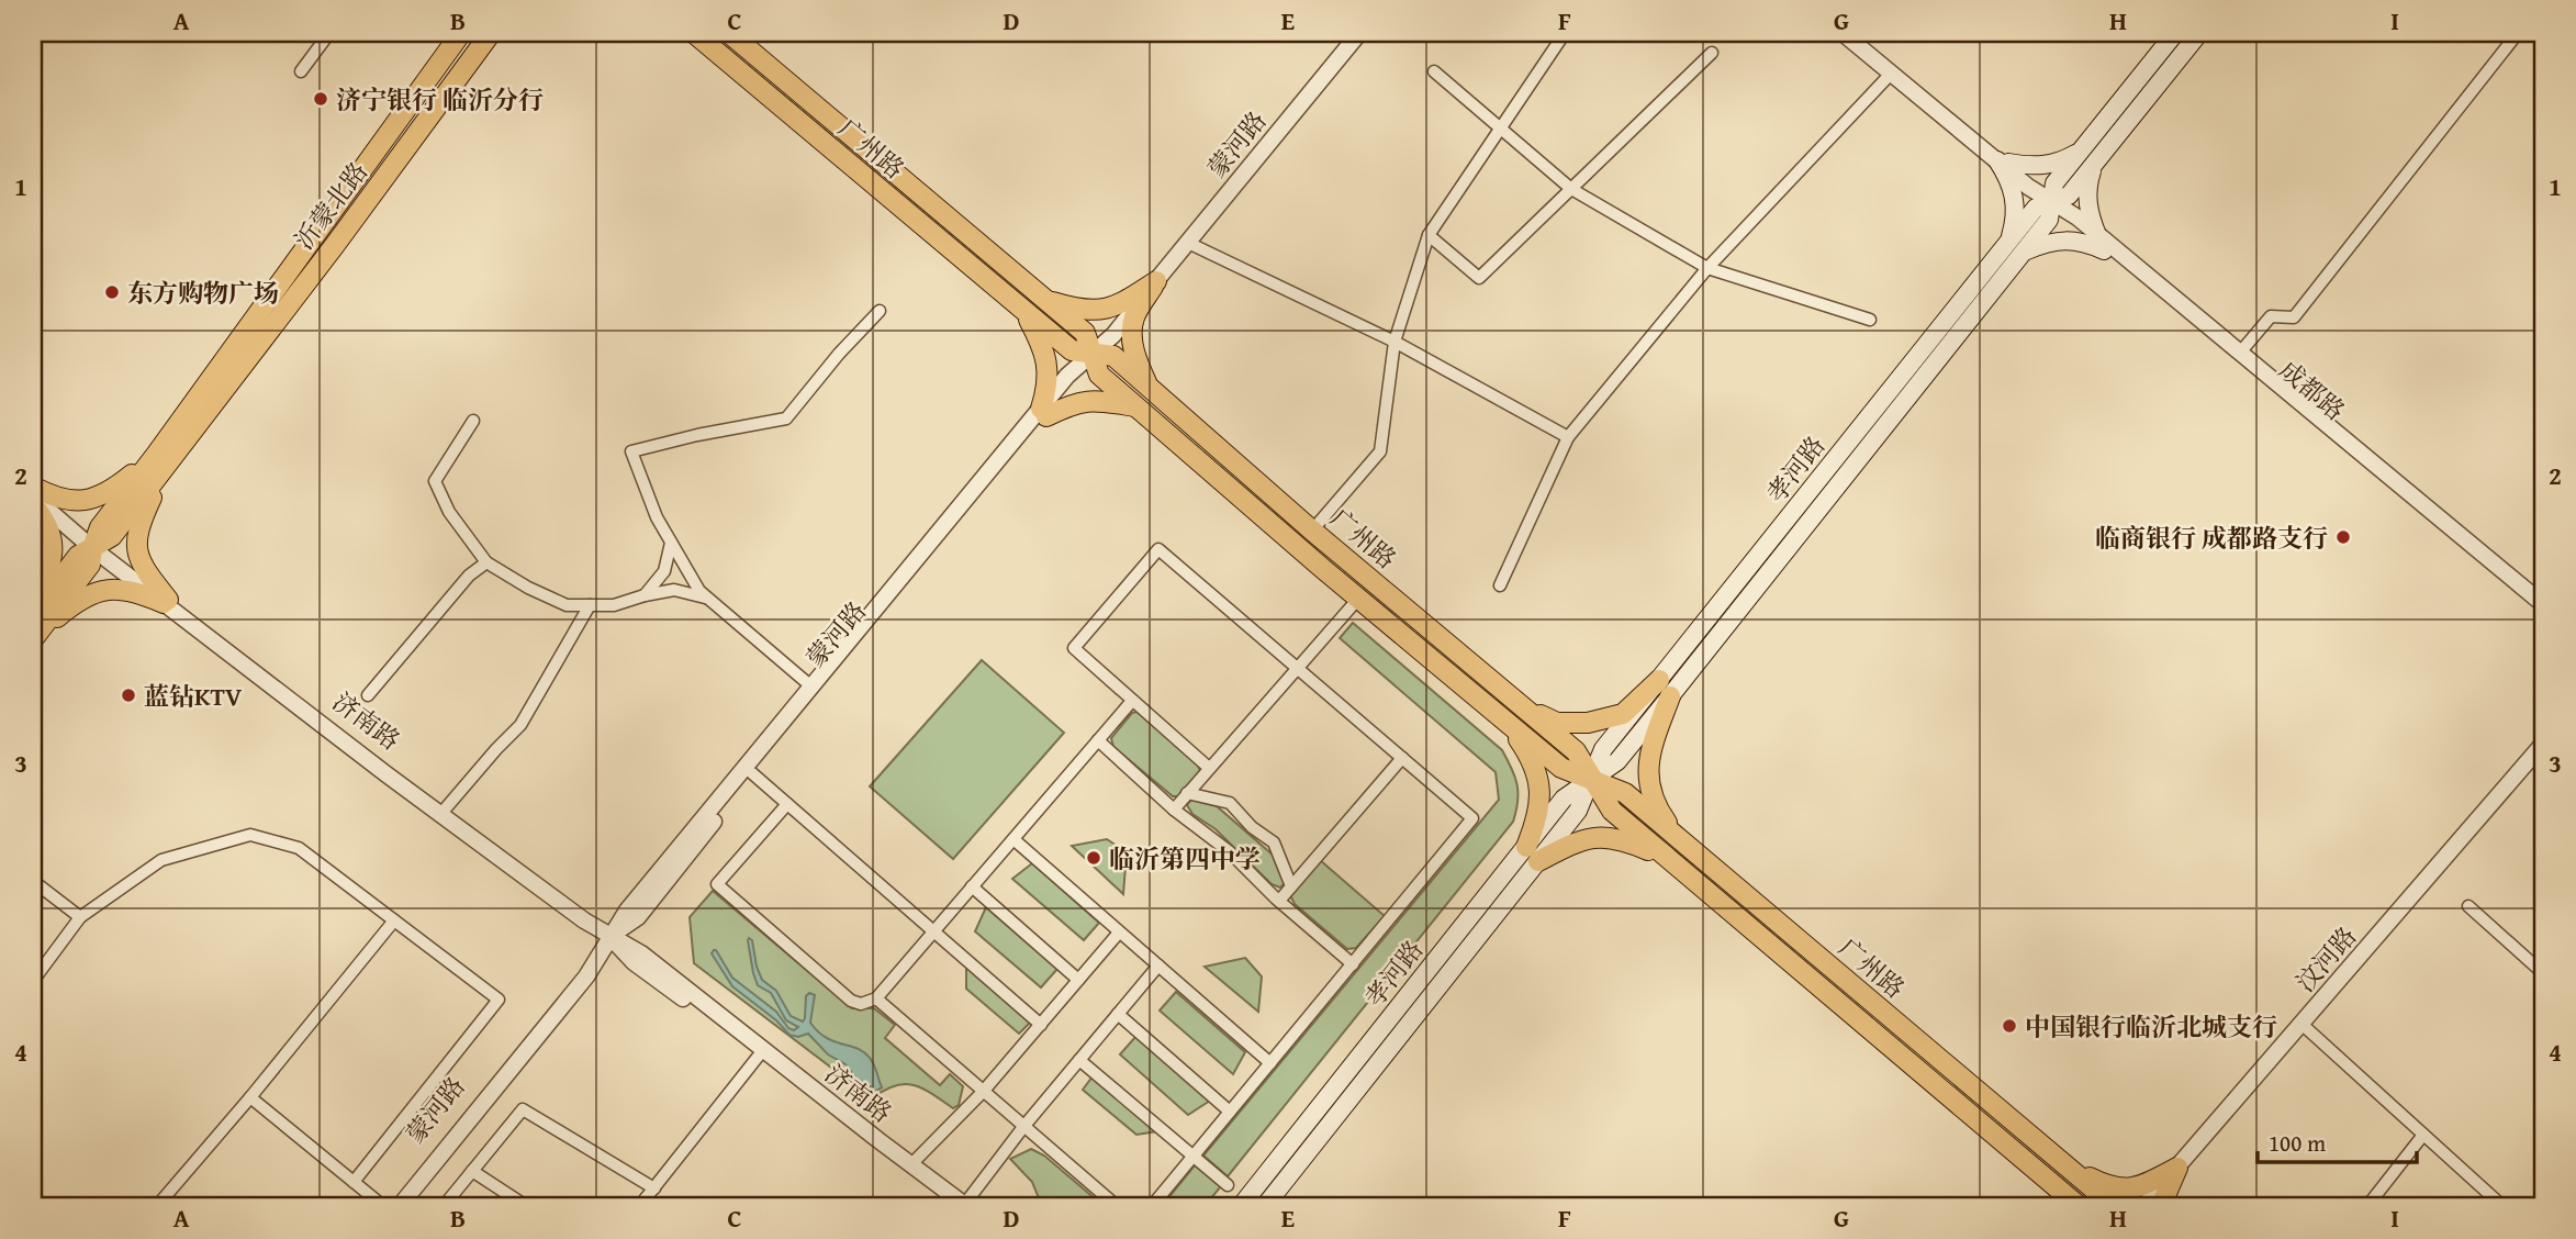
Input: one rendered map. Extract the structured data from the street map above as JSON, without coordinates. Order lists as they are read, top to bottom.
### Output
{
  "streets": {
    "main road": ["广州路", "沂蒙北路", "孝河路"],
    "street": [
      "蒙河路",
      "成都路",
      "济南路",
      "汶河路"
    ]
  },
  "crossings": [
    ["蒙河路", "广州路"],
    ["蒙河路", "济南路"],
    ["广州路", "孝河路"],
    ["沂蒙北路", "济南路"],
    ["成都路", "孝河路"]
  ],
  "places": [
    "济宁银行 临沂分行",
    "东方购物广场",
    "临商银行 成都路支行",
    "蓝钻KTV",
    "临沂第四中学",
    "中国银行临沂北城支行"
  ],
  "scale_bar": "100 m",
  "grid": {
    "columns": [
      "A",
      "B",
      "C",
      "D",
      "E",
      "F",
      "G",
      "H",
      "I"
    ],
    "rows": [
      "1",
      "2",
      "3",
      "4"
    ]
  }
}
